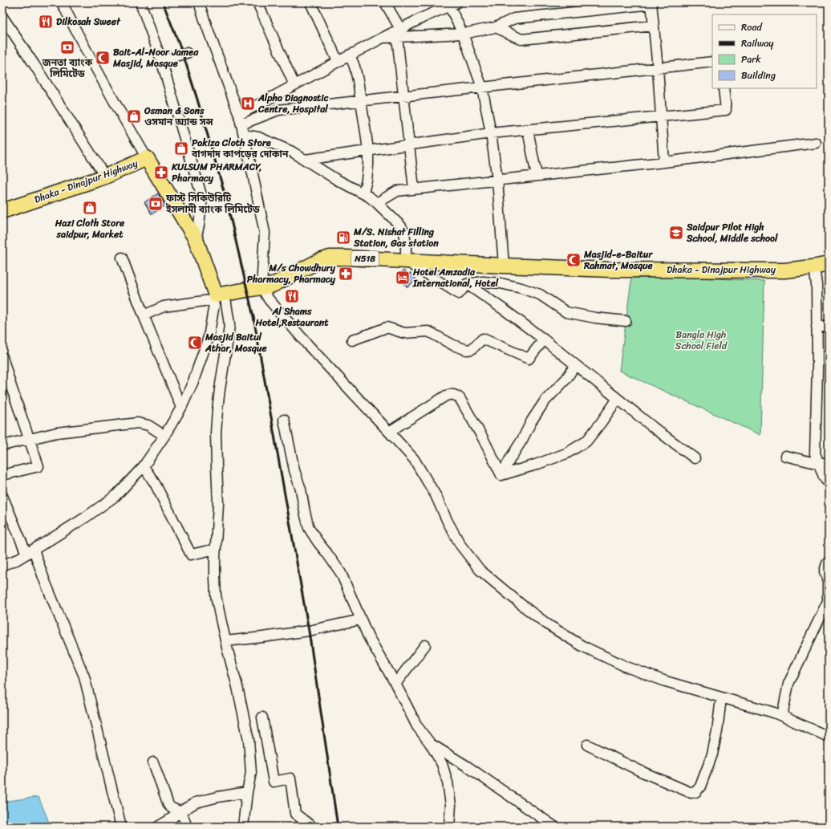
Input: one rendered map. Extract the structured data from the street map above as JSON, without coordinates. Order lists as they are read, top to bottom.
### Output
{
  "streets": {
    "highway": ["Dhaka - Dinajpur Highway", "N518"]
  },
  "parks": ["Bangla High School Field"],
  "places": {
    "restaurant": ["Dilkosah Sweet", "Al Shams Hotel,Restaurant"],
    "bank": ["জনতা ব্যাংক লিমিটেড", "ফাস্ট সিকিউরিটি ইসলামী ব্যাংক লিমিটেড"],
    "mosque": ["Bait-Al-Noor Jamea Masjid, Mosque", "Masjid-e-Baitur Rahmat, Mosque", "Masjid Baitul Athar, Mosque"],
    "hospital": ["Alpha Diagnostic Centre, Hospital"],
    "shop": ["Osman & Sons ওসমান অ্যান্ড সন্স", "Pakiza Cloth Store বাগদাদ কাপড়ের দোকান", "Hazi Cloth Store saidpur, Market"],
    "pharmacy": ["KULSUM PHARMACY, Pharmacy", "M/s Chowdhury Pharmacy, Pharmacy"],
    "school or university": ["Saidpur Pilot High School, Middle school"],
    "fuel station": ["M/S. Nishat Filling Station, Gas station"],
    "hotel": ["Hotel Amzadia International, Hotel"]
  },
  "legend": [
    "Road",
    "Railway",
    "Park",
    "Building"
  ]
}
